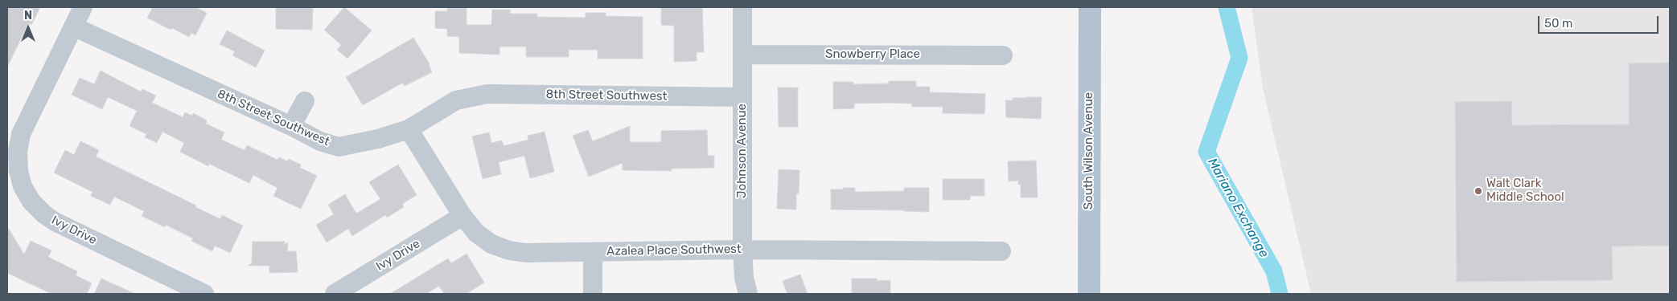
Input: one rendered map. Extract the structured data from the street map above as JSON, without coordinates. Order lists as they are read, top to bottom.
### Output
{
  "streets": {
    "main road": ["South Wilson Avenue"],
    "street": [
      "Snowberry Place",
      "8th Street Southwest",
      "Johnson Avenue",
      "Ivy Drive",
      "Azalea Place Southwest"
    ]
  },
  "crossings": [
    ["Snowberry Place", "Johnson Avenue"],
    ["8th Street Southwest", "Johnson Avenue"],
    ["8th Street Southwest", "Ivy Drive"],
    ["8th Street Southwest", "Azalea Place Southwest"],
    ["Johnson Avenue", "Azalea Place Southwest"],
    ["Ivy Drive", "Azalea Place Southwest"]
  ],
  "water": ["Mariano Exchange"],
  "places": ["Walt Clark Middle School"],
  "scale_bar": "50 m",
  "north": "top"
}
